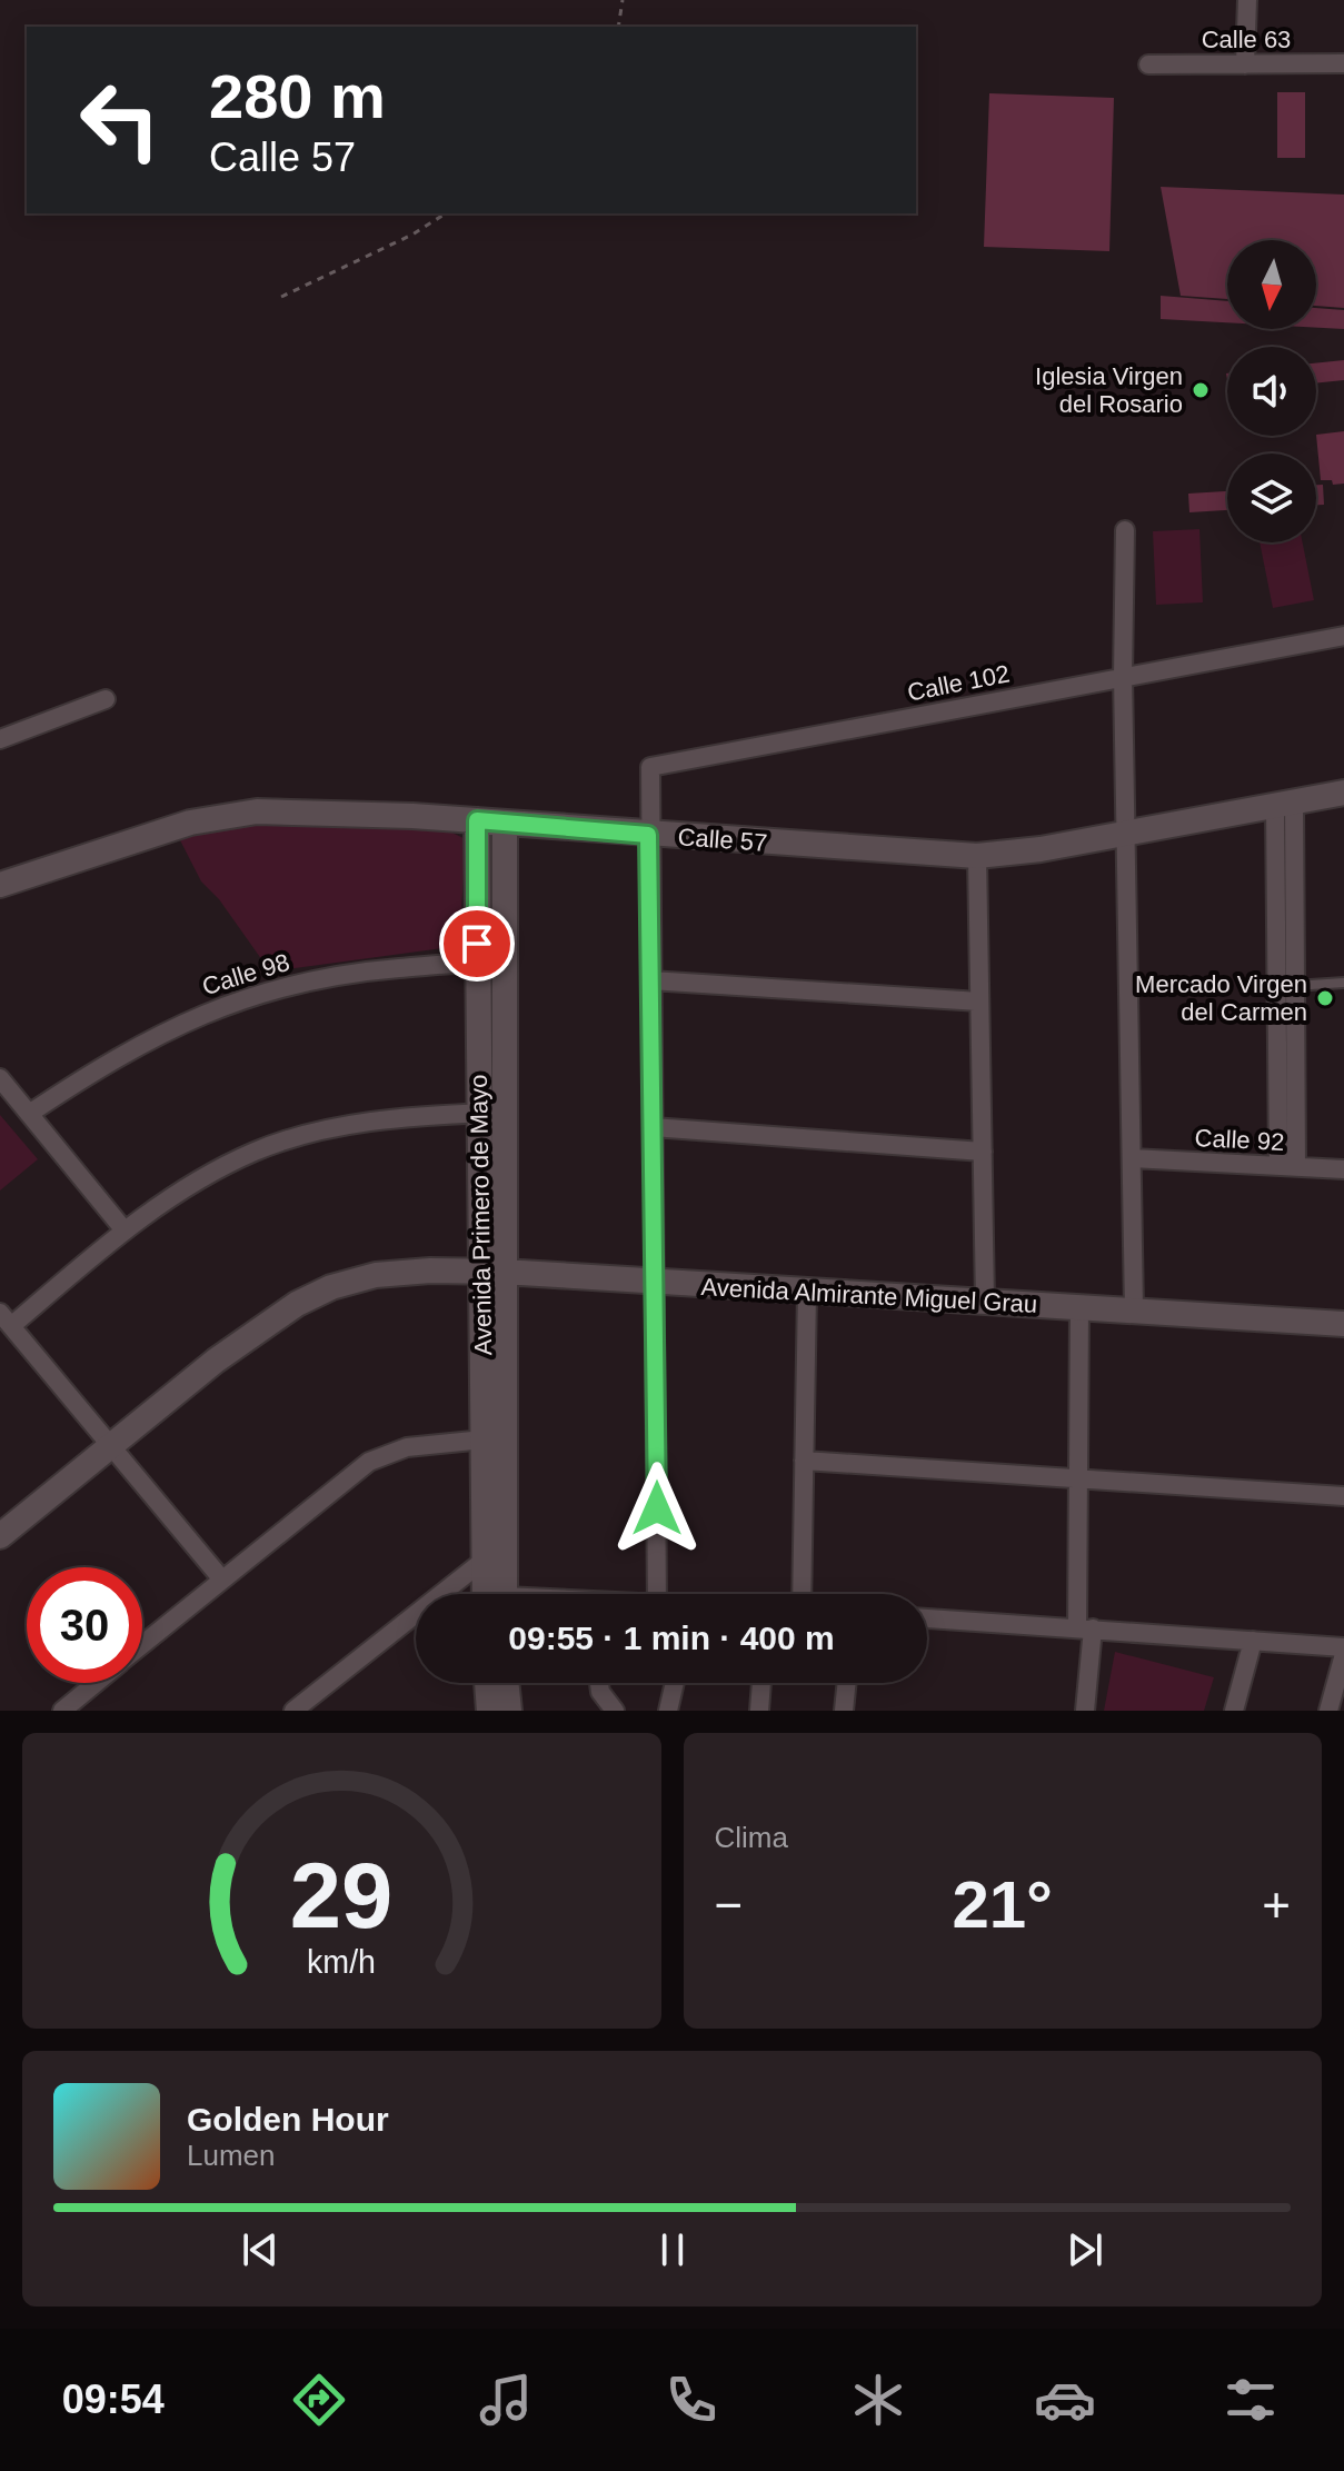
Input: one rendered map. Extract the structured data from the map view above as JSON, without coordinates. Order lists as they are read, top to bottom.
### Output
{
  "streets": {
    "street": [
      "Calle 63",
      "Calle 102",
      "Calle 57",
      "Calle 98",
      "Calle 92",
      "Avenida Primero de Mayo",
      "Avenida Almirante Miguel Grau"
    ]
  },
  "crossings": [
    ["Calle 102", "Calle 57"],
    ["Calle 57", "Avenida Primero de Mayo"],
    ["Calle 98", "Avenida Primero de Mayo"],
    ["Avenida Primero de Mayo", "Avenida Almirante Miguel Grau"]
  ],
  "places": ["Iglesia Virgen del Rosario", "Mercado Virgen del Carmen"],
  "north": "bottom",
  "page": {
    "turn": ["280 m", "Calle 57"],
    "limit": "30",
    "trip": "09:55 · 1 min · 400 m",
    "tile": "Clima",
    "heat": ["−", "21°", "+"],
    "song": ["Golden Hour", "Lumen"],
    "tabs": "09:54",
    "gauge": ["29", "km/h"]
  }
}
